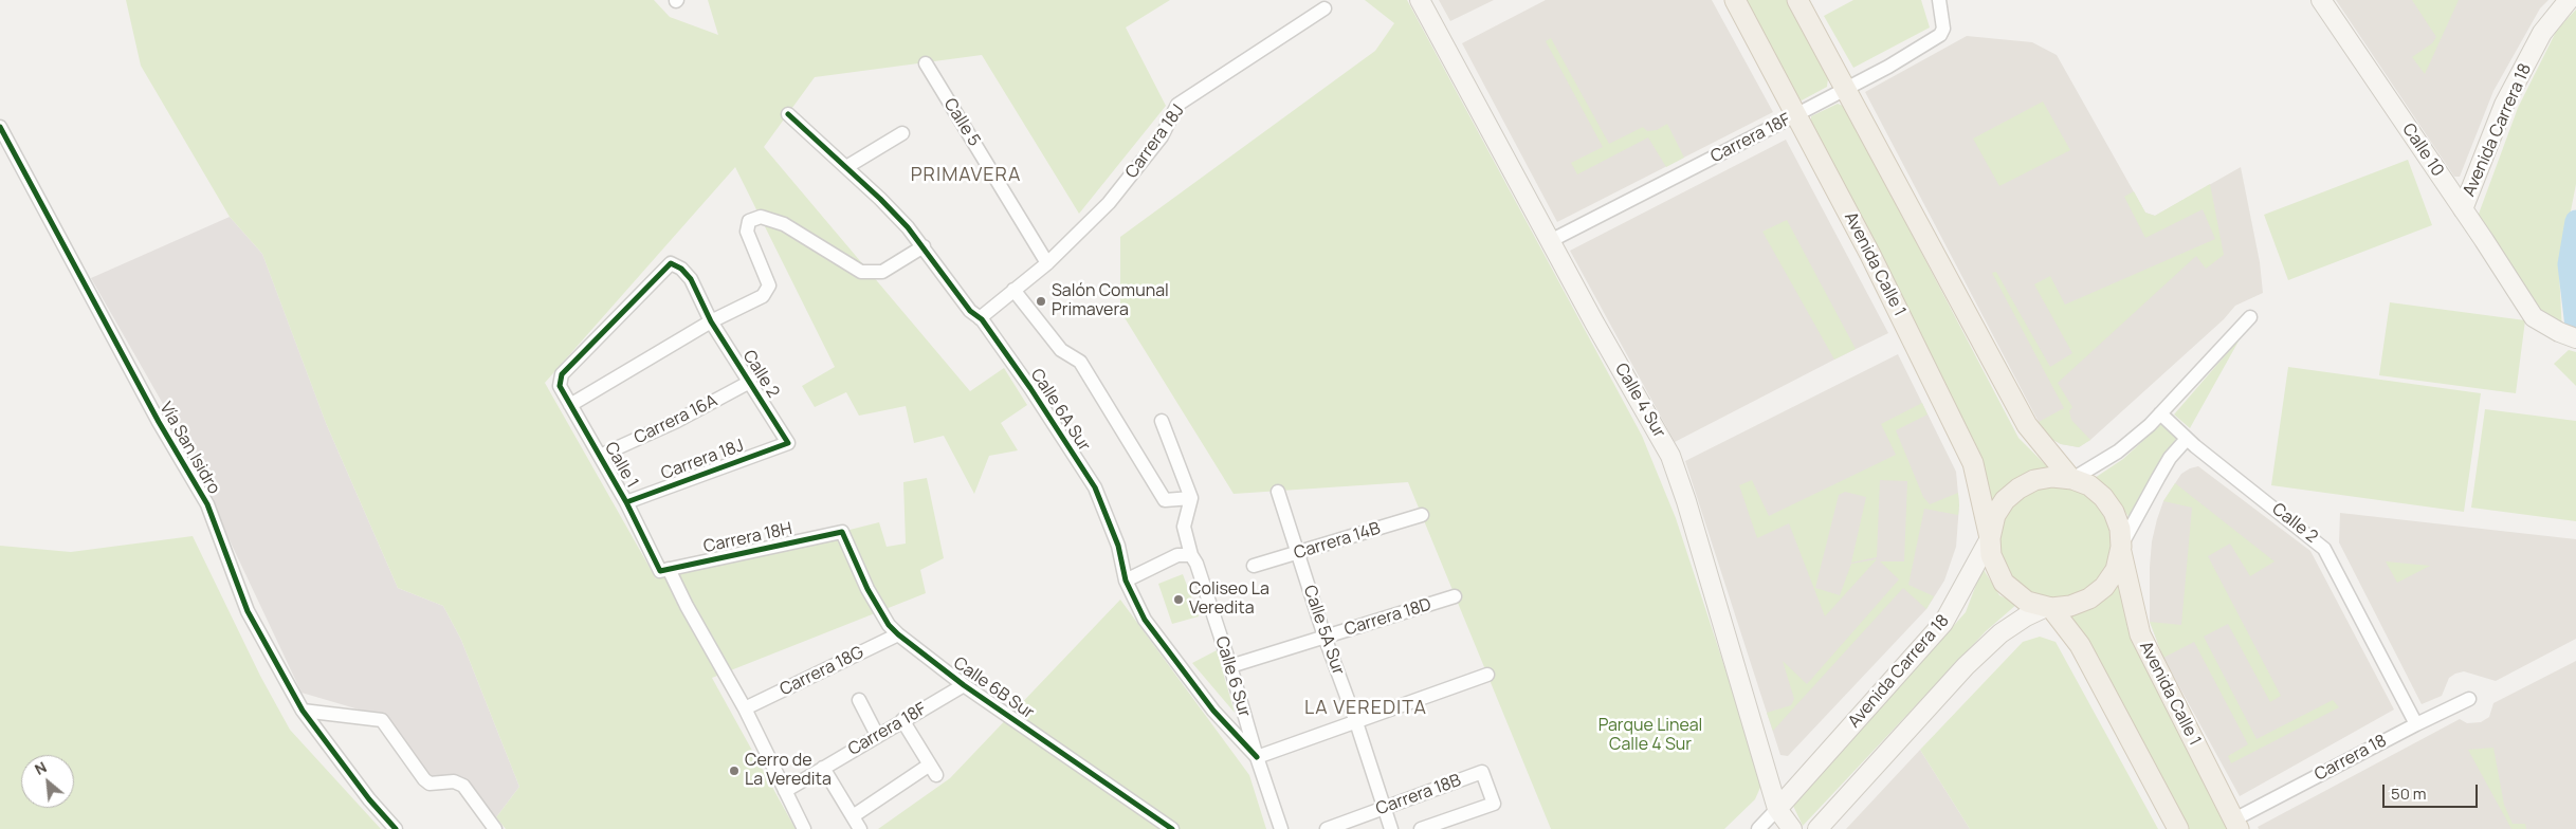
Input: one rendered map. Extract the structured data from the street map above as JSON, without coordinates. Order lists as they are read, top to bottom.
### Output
{
  "streets": {
    "main road": [
      "Avenida Carrera 18",
      "Calle 10",
      "Avenida Calle 1",
      "Calle 4 Sur"
    ],
    "street": [
      "Calle 5",
      "Carrera 18F",
      "Carrera 18J",
      "Calle 2",
      "Calle 6A Sur",
      "Carrera 16A",
      "Vía San Isidro",
      "Calle 1",
      "Carrera 18H",
      "Carrera 14B",
      "Carrera 18D",
      "Calle 5A Sur",
      "Carrera 18G",
      "Calle 6 Sur",
      "Calle 6B Sur",
      "Carrera 18",
      "Carrera 18B"
    ]
  },
  "crossings": [
    ["Calle 5", "Carrera 18J"],
    ["Avenida Carrera 18", "Calle 10"],
    ["Avenida Carrera 18", "Avenida Calle 1"],
    ["Avenida Carrera 18", "Calle 4 Sur"],
    ["Carrera 18F", "Avenida Calle 1"],
    ["Carrera 18F", "Calle 4 Sur"],
    ["Carrera 18F", "Calle 1"],
    ["Carrera 18F", "Calle 6B Sur"],
    ["Carrera 18J", "Calle 2"],
    ["Carrera 18J", "Calle 6A Sur"],
    ["Carrera 18J", "Calle 1"],
    ["Avenida Calle 1", "Carrera 18"],
    ["Calle 2", "Carrera 16A"],
    ["Calle 2", "Calle 1"],
    ["Calle 2", "Carrera 18"],
    ["Calle 6A Sur", "Calle 6 Sur"],
    ["Carrera 16A", "Calle 1"],
    ["Calle 1", "Carrera 18H"],
    ["Calle 1", "Carrera 18G"],
    ["Carrera 18H", "Calle 6B Sur"],
    ["Carrera 14B", "Calle 5A Sur"],
    ["Carrera 18D", "Calle 5A Sur"],
    ["Carrera 18D", "Calle 6 Sur"],
    ["Calle 5A Sur", "Carrera 18B"],
    ["Carrera 18G", "Calle 6B Sur"]
  ],
  "districts": ["PRIMAVERA", "LA VEREDITA"],
  "parks": ["Parque Lineal Calle 4 Sur"],
  "places": ["Salón Comunal Primavera", "Coliseo La Veredita", "Cerro de La Veredita"],
  "scale_bar": "50 m",
  "north": "top left"
}
